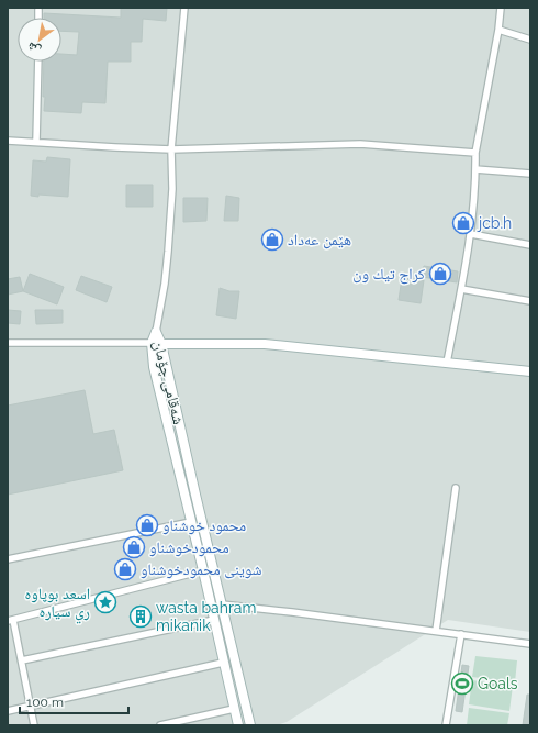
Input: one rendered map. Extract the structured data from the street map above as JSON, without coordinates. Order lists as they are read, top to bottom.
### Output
{
  "streets": {
    "street": ["شەقامی چۆمان"]
  },
  "places": {
    "shop": [
      "jcb.h",
      "هێمن عەداد",
      "كراج تيك ون",
      "محمود خوشناو",
      "محمودخوشناو",
      "شوينى محمودخوشناو"
    ],
    "place": ["اسعد بوپاوه ري سياره"],
    "building": ["wasta bahram mikanik"],
    "sports": ["Goals"]
  },
  "scale_bar": "100 m",
  "north": "bottom left"
}
